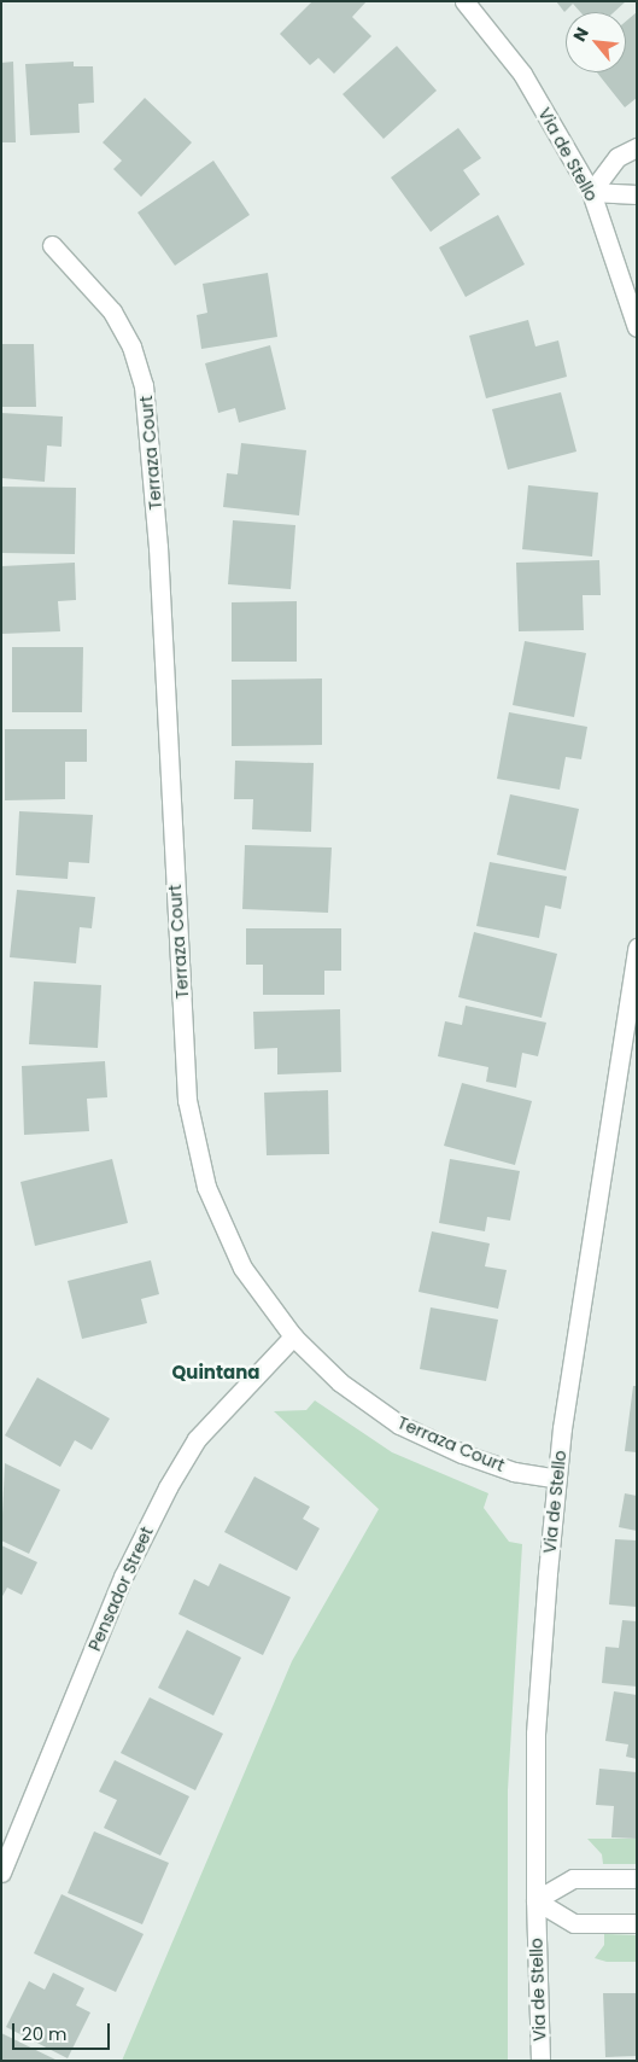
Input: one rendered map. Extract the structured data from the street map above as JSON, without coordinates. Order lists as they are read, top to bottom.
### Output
{
  "streets": {
    "street": ["Via de Stello", "Terraza Court", "Pensador Street"]
  },
  "crossings": [
    ["Via de Stello", "Terraza Court"],
    ["Terraza Court", "Pensador Street"]
  ],
  "districts": ["Quintana"],
  "scale_bar": "20 m",
  "north": "top left"
}
